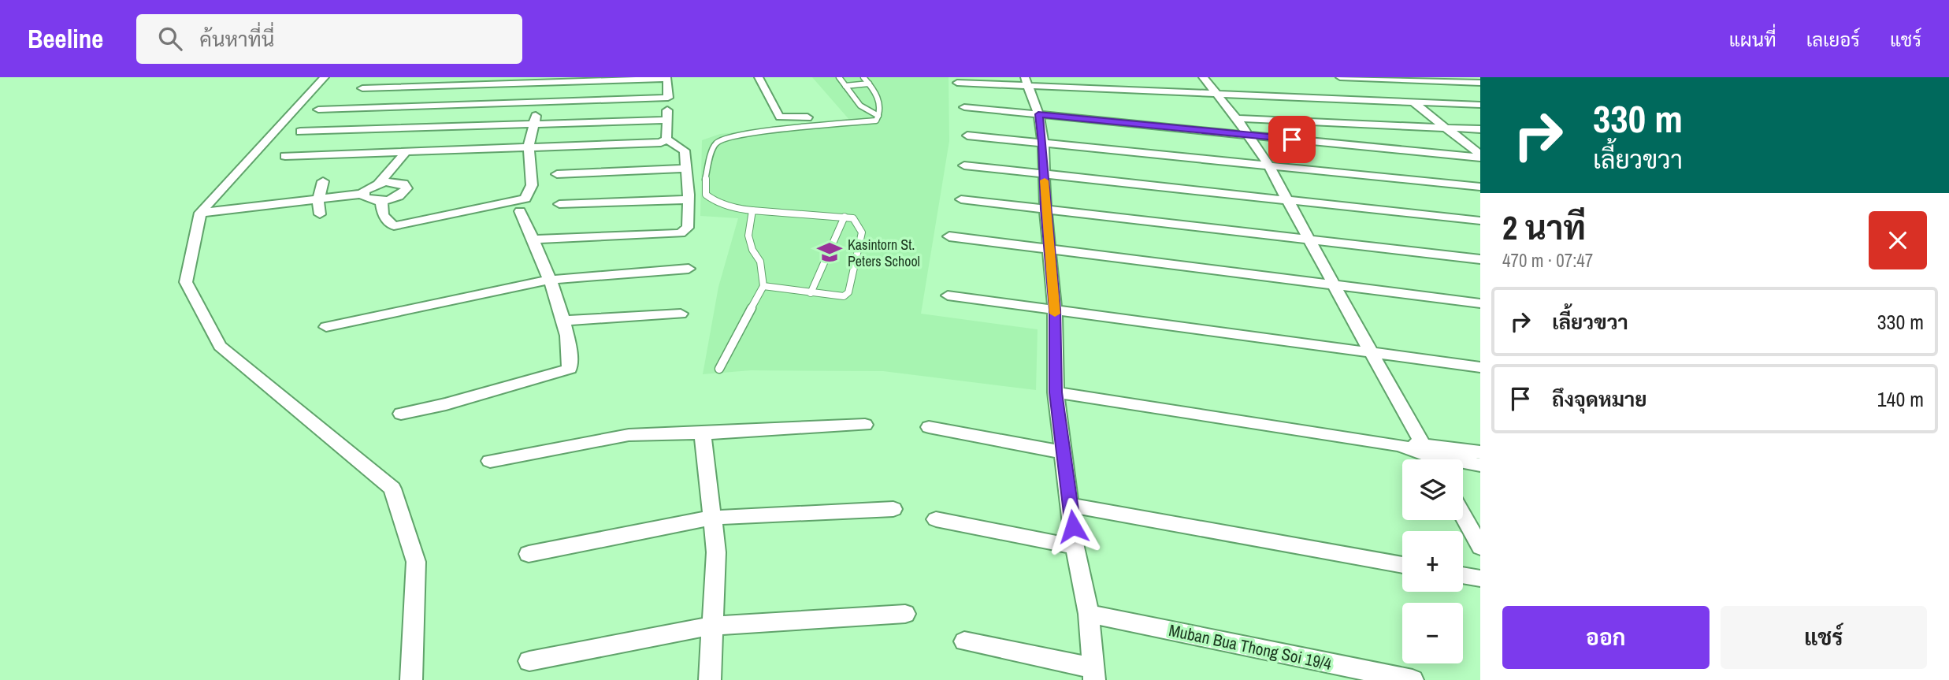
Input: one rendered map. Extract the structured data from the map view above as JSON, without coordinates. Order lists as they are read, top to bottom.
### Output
{
  "streets": {
    "street": ["Muban Bua Thong Soi 19/4"]
  },
  "places": {
    "school or university": ["Kasintorn St. Peters School"]
  },
  "page": {
    "header": "Beeline",
    "search": "ค้นหาที่นี่",
    "nav": ["แผนที่", "เลเยอร์", "แชร์"],
    "turn": ["330 m", "เลี้ยวขวา"],
    "heading": ["2 นาที", "470 m · 07:47"],
    "list": [
      {
        "name": "เลี้ยวขวา",
        "value": "330 m"
      },
      {
        "name": "ถึงจุดหมาย",
        "value": "140 m"
      }
    ],
    "map_buttons": ["+", "−"],
    "buttons": ["ออก", "แชร์"]
  }
}
